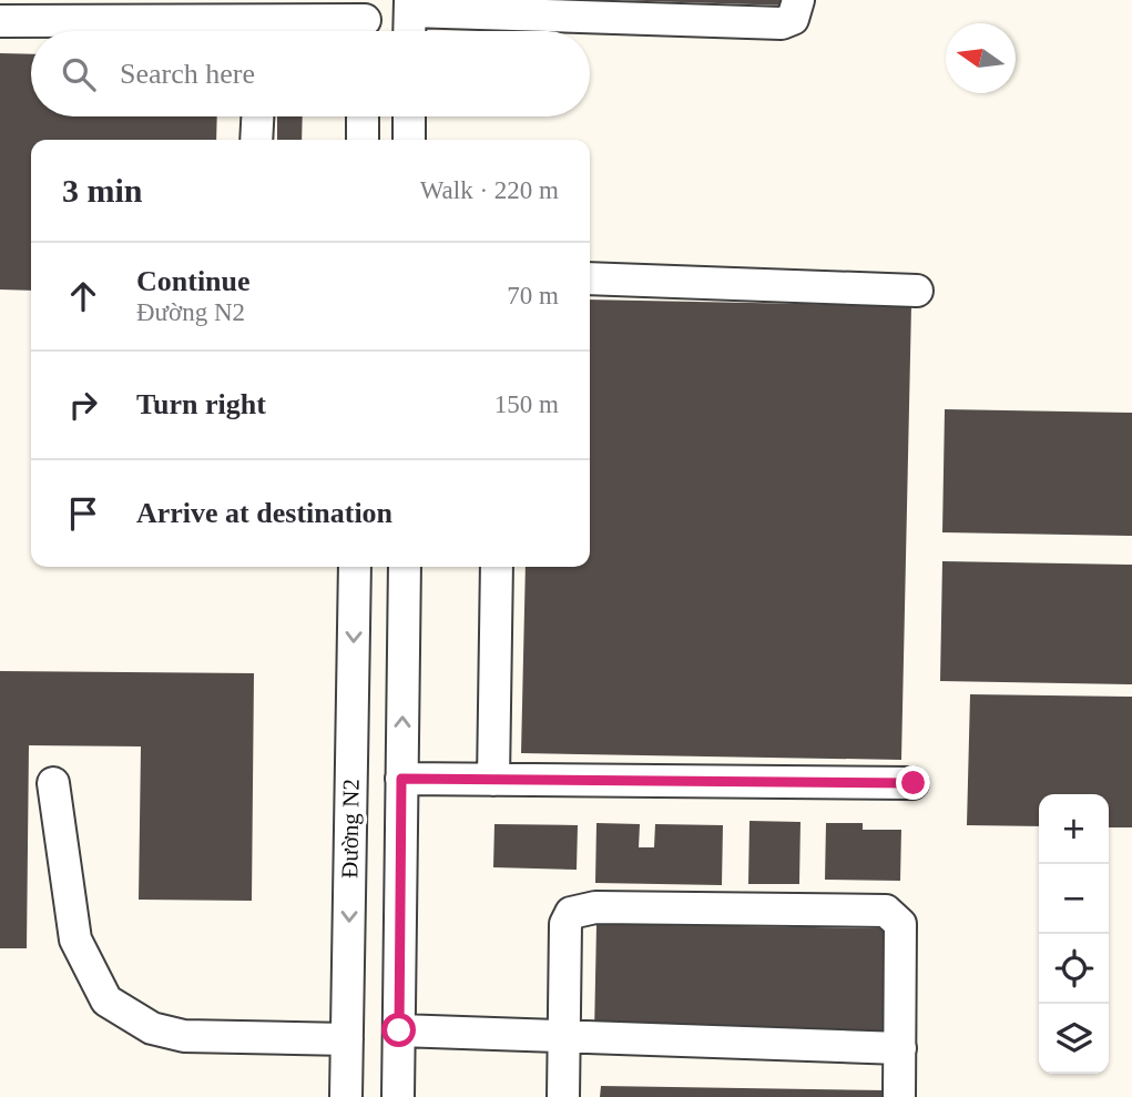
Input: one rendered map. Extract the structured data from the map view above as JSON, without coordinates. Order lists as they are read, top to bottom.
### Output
{
  "streets": {
    "street": ["Đường N2"]
  },
  "north": "left",
  "page": {
    "search": "Search here",
    "heading": ["3 min", "Walk · 220 m"],
    "list": [
      ["Continue", "Đường N2", "70 m"],
      ["Turn right", "150 m"],
      "Arrive at destination"
    ],
    "map_buttons": ["+", "−"]
  }
}
